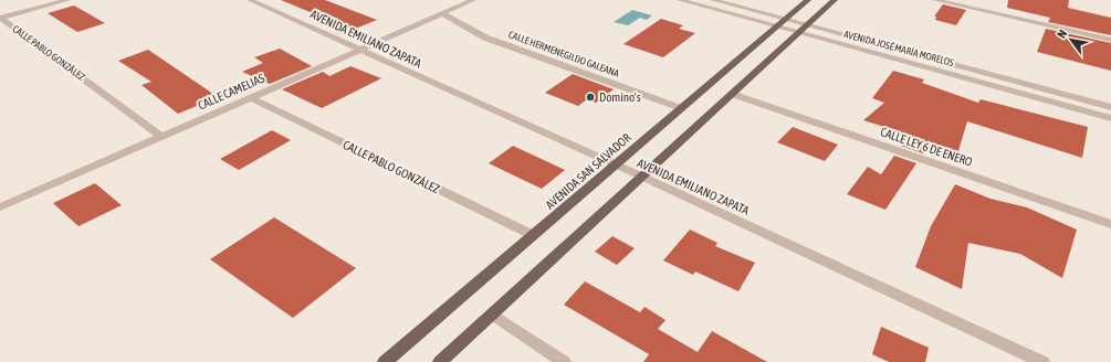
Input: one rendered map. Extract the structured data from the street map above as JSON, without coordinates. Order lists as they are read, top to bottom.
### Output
{
  "streets": {
    "main road": ["AVENIDA SAN SALVADOR"],
    "street": [
      "AVENIDA EMILIANO ZAPATA",
      "AVENIDA JOSÉ MARÍA MORELOS",
      "CALLE PABLO GONZÁLEZ",
      "CALLE HERMENEGILDO GALEANA",
      "CALLE CAMELIAS",
      "CALLE LEY 6 DE ENERO"
    ]
  },
  "crossings": [
    ["AVENIDA EMILIANO ZAPATA", "CALLE CAMELIAS"],
    ["AVENIDA EMILIANO ZAPATA", "AVENIDA SAN SALVADOR"],
    ["AVENIDA JOSÉ MARÍA MORELOS", "AVENIDA SAN SALVADOR"],
    ["CALLE PABLO GONZÁLEZ", "CALLE CAMELIAS"],
    ["CALLE PABLO GONZÁLEZ", "AVENIDA SAN SALVADOR"],
    ["CALLE HERMENEGILDO GALEANA", "CALLE CAMELIAS"],
    ["CALLE HERMENEGILDO GALEANA", "AVENIDA SAN SALVADOR"]
  ],
  "places": ["Domino's"],
  "north": "top left"
}
